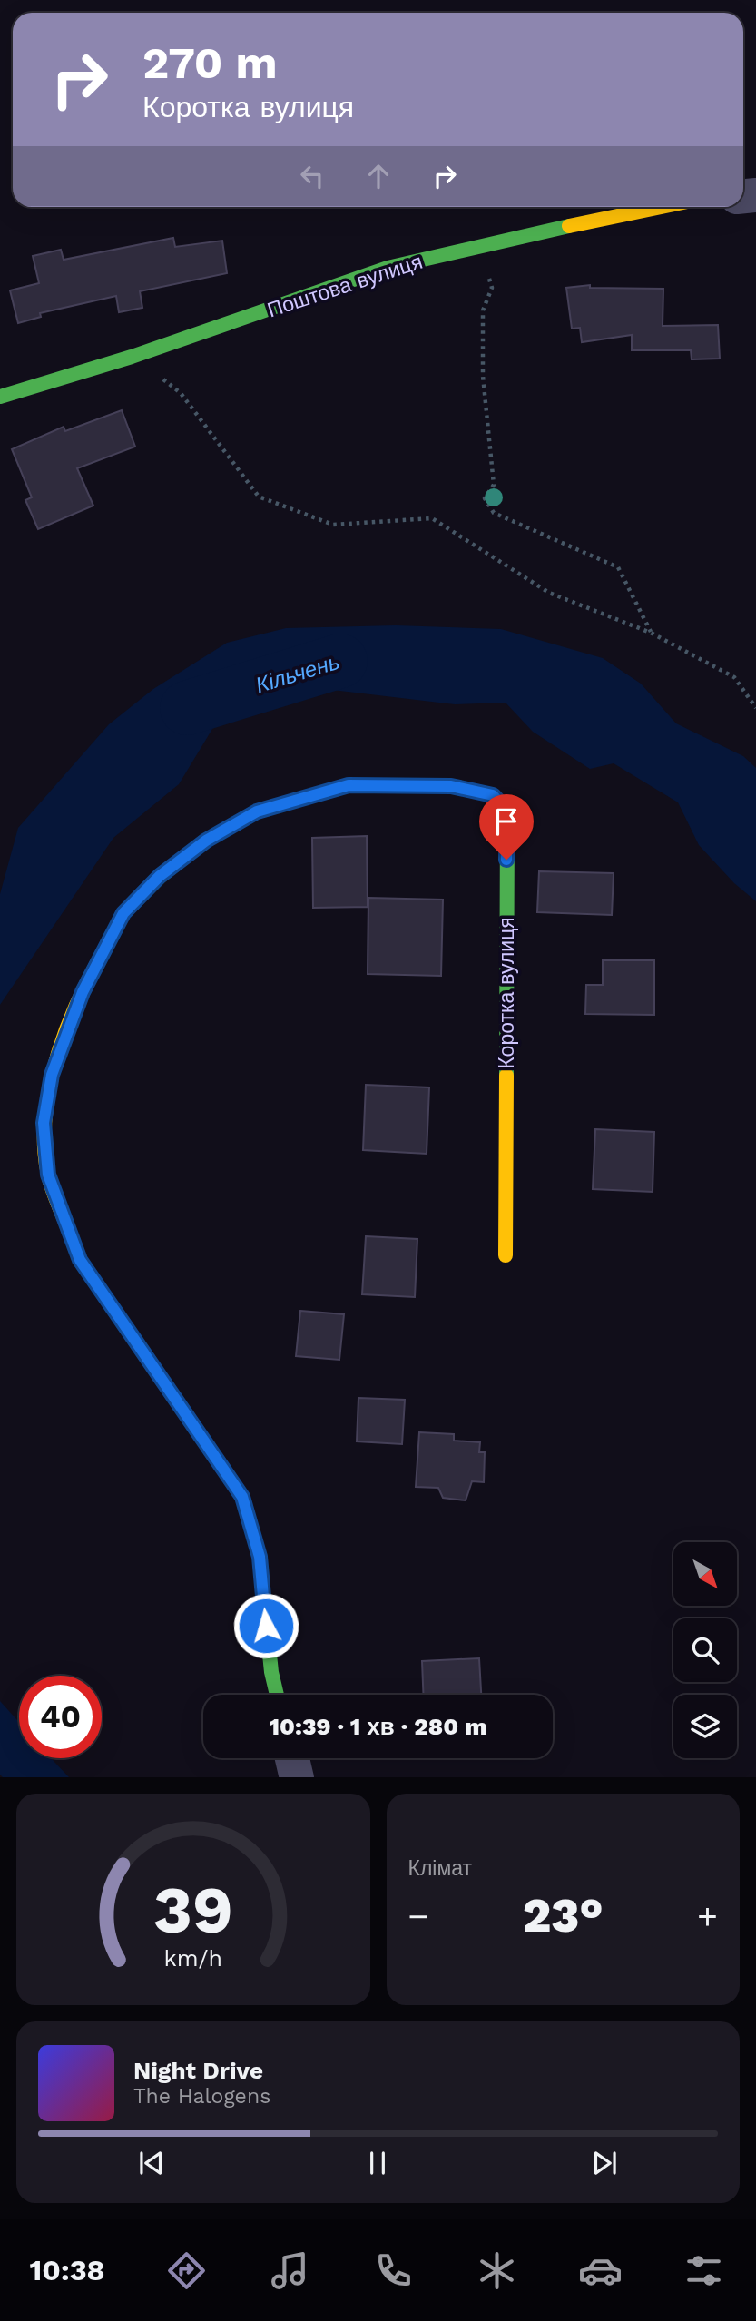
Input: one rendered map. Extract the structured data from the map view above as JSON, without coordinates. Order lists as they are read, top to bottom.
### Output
{
  "streets": {
    "street": ["Поштова вулиця", "Коротка вулиця"]
  },
  "water": ["Кільчень"],
  "north": "bottom right",
  "page": {
    "turn": ["270 m", "Коротка вулиця"],
    "limit": "40",
    "trip": "10:39 · 1 хв · 280 m",
    "tile": "Клімат",
    "heat": ["−", "23°", "+"],
    "song": ["Night Drive", "The Halogens"],
    "tabs": "10:38",
    "gauge": ["39", "km/h"]
  }
}
